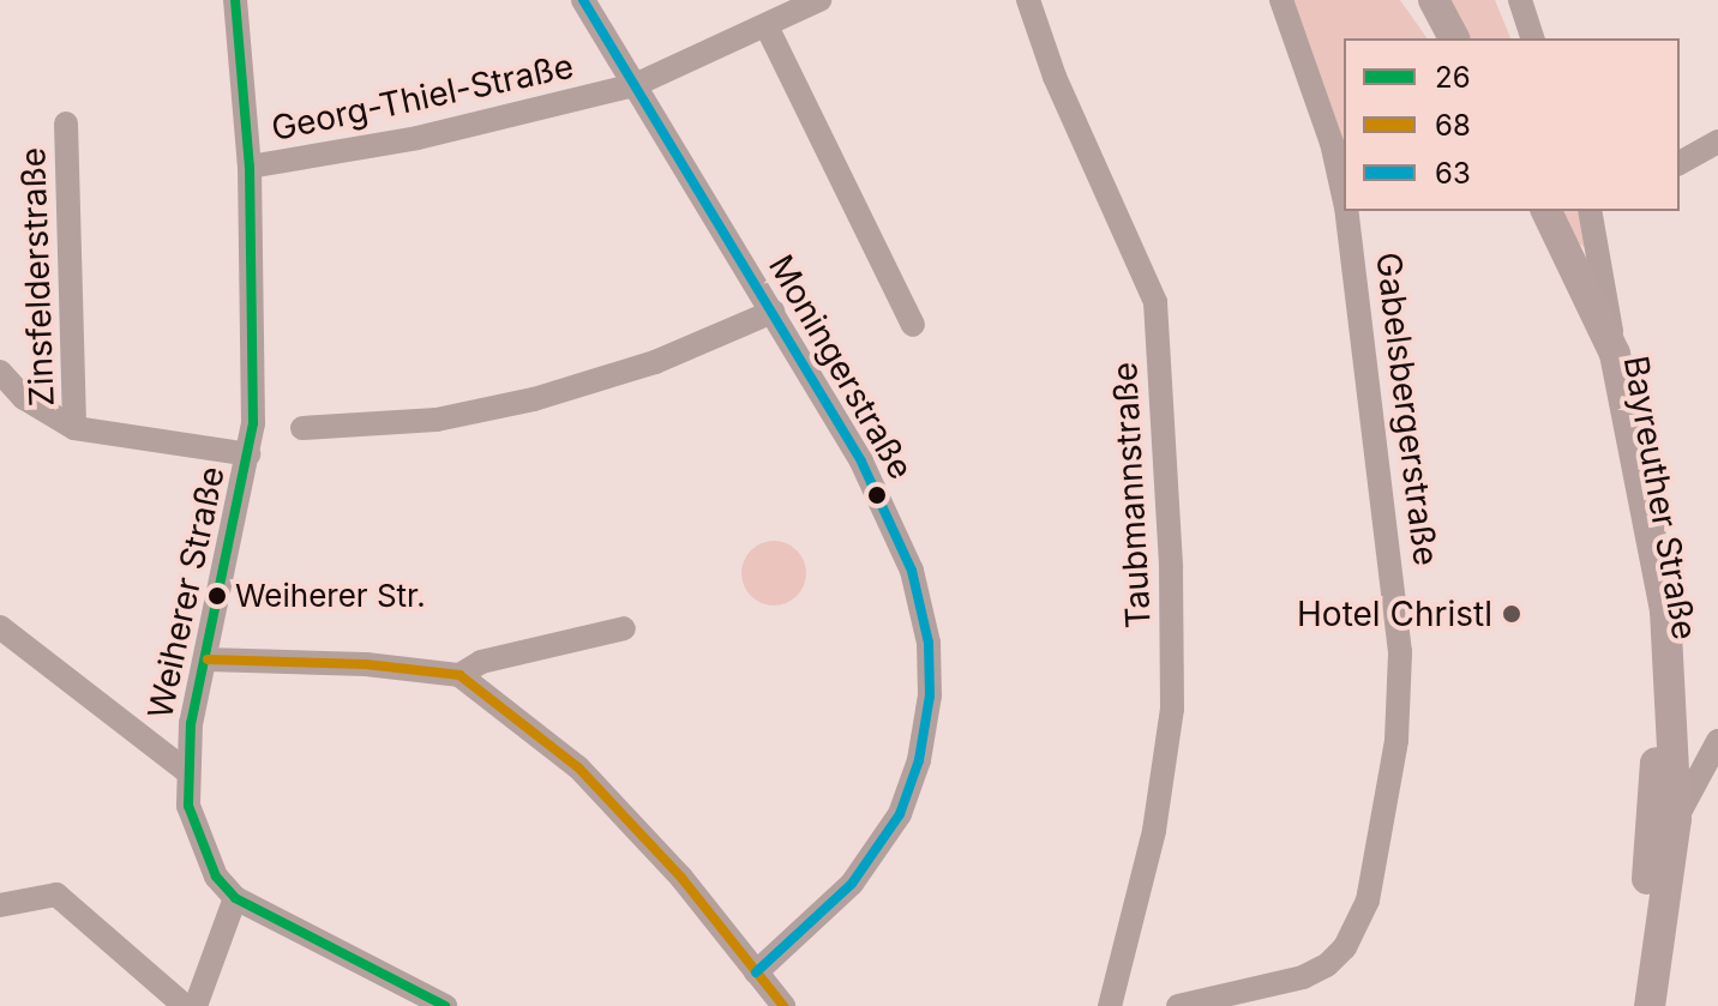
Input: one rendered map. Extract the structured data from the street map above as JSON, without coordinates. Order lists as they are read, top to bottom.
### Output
{
  "streets": {
    "main road": ["Bayreuther Straße"],
    "street": [
      "Georg-Thiel-Straße",
      "Zinsfelderstraße",
      "Moningerstraße",
      "Gabelsbergerstraße",
      "Taubmannstraße",
      "Weiherer Straße"
    ]
  },
  "crossings": [
    ["Georg-Thiel-Straße", "Moningerstraße"],
    ["Georg-Thiel-Straße", "Weiherer Straße"]
  ],
  "places": ["Weiherer Str.", "Hotel Christl"],
  "lines": ["transit line 26", "transit line 63", "transit line 68"],
  "legend": ["26", "68", "63"]
}
